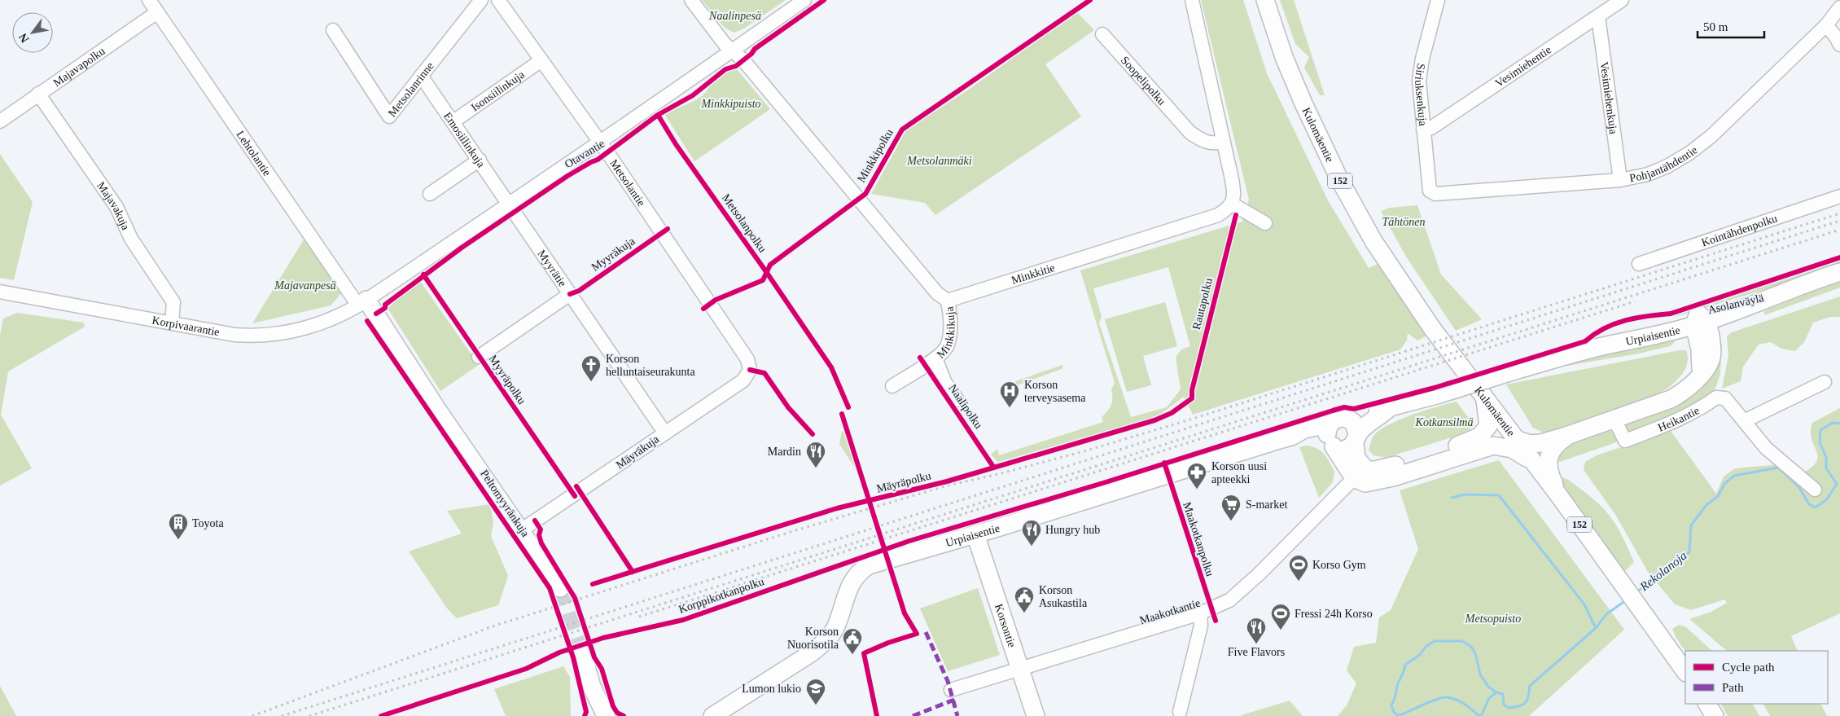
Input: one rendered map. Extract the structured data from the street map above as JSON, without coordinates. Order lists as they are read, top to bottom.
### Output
{
  "streets": {
    "main road": [
      "Kulomäentie",
      "152",
      "Asolanväylä",
      "Urpiaisentie",
      "Peltomyyränkuja",
      "Korsontie"
    ],
    "street": [
      "Vesimiehentie",
      "Majavapolku",
      "Soopelipolku",
      "Metsolanrinne",
      "Isonsiilinkuja",
      "Siriuksenkuja",
      "Vesimiehenkuja",
      "Emosiilinkuja",
      "Lehtolantie",
      "Otavantie",
      "Pohjantähdentie",
      "Metsolantie",
      "Majavakuja",
      "Kointähdenpolku",
      "Myyrätie",
      "Minkkitie",
      "Korpivaarantie",
      "Minkkikuja",
      "Naalipolku",
      "Heikantie",
      "Mäyräkuja",
      "Maakotkantie"
    ],
    "cycle path": [
      "Minkkipolku",
      "Metsolanpolku",
      "Myyräkuja",
      "Rautapolku",
      "Myyräpolku",
      "Maakotkanpolku",
      "Korppikotkanpolku"
    ]
  },
  "crossings": [
    ["Vesimiehentie", "Siriuksenkuja"],
    ["Vesimiehentie", "Vesimiehenkuja"],
    ["Majavapolku", "Lehtolantie"],
    ["Majavapolku", "Majavakuja"],
    ["Metsolanrinne", "Emosiilinkuja"],
    ["Isonsiilinkuja", "Emosiilinkuja"],
    ["Isonsiilinkuja", "Metsolantie"],
    ["Siriuksenkuja", "Pohjantähdentie"],
    ["Vesimiehenkuja", "Pohjantähdentie"],
    ["Emosiilinkuja", "Otavantie"],
    ["Emosiilinkuja", "Myyrätie"],
    ["Lehtolantie", "Otavantie"],
    ["Lehtolantie", "Korpivaarantie"],
    ["Lehtolantie", "Peltomyyränkuja"],
    ["Otavantie", "Metsolantie"],
    ["Otavantie", "Myyrätie"],
    ["Otavantie", "Korpivaarantie"],
    ["Otavantie", "Peltomyyränkuja"],
    ["Metsolantie", "Mäyräkuja"],
    ["Majavakuja", "Korpivaarantie"],
    ["Myyrätie", "Mäyräkuja"],
    ["Minkkitie", "Minkkikuja"],
    ["Asolanväylä", "Urpiaisentie"],
    ["Korpivaarantie", "Peltomyyränkuja"],
    ["Minkkikuja", "Naalipolku"],
    ["Urpiaisentie", "Korsontie"],
    ["Mäyräkuja", "Peltomyyränkuja"],
    ["Maakotkantie", "Korsontie"]
  ],
  "water": ["Rekolanoja"],
  "parks": [
    "Naalinpesä",
    "Minkkipuisto",
    "Metsolanmäki",
    "Tähtönen",
    "Majavanpesä",
    "Kotkansilmä",
    "Metsopuisto"
  ],
  "places": {
    "church": ["Korson helluntaiseurakunta"],
    "hospital": ["Korson terveysasema"],
    "restaurant": ["Mardin", "Hungry hub", "Five Flavors"],
    "pharmacy": ["Korson uusi apteekki"],
    "supermarket": ["S-market"],
    "building": ["Toyota"],
    "sports": ["Korso Gym", "Fressi 24h Korso"],
    "public building": ["Korson Asukastila", "Korson Nuorisotila"],
    "school or university": ["Lumon lukio"]
  },
  "legend": ["Cycle path", "Path"],
  "scale_bar": "50 m",
  "north": "bottom left"
}
